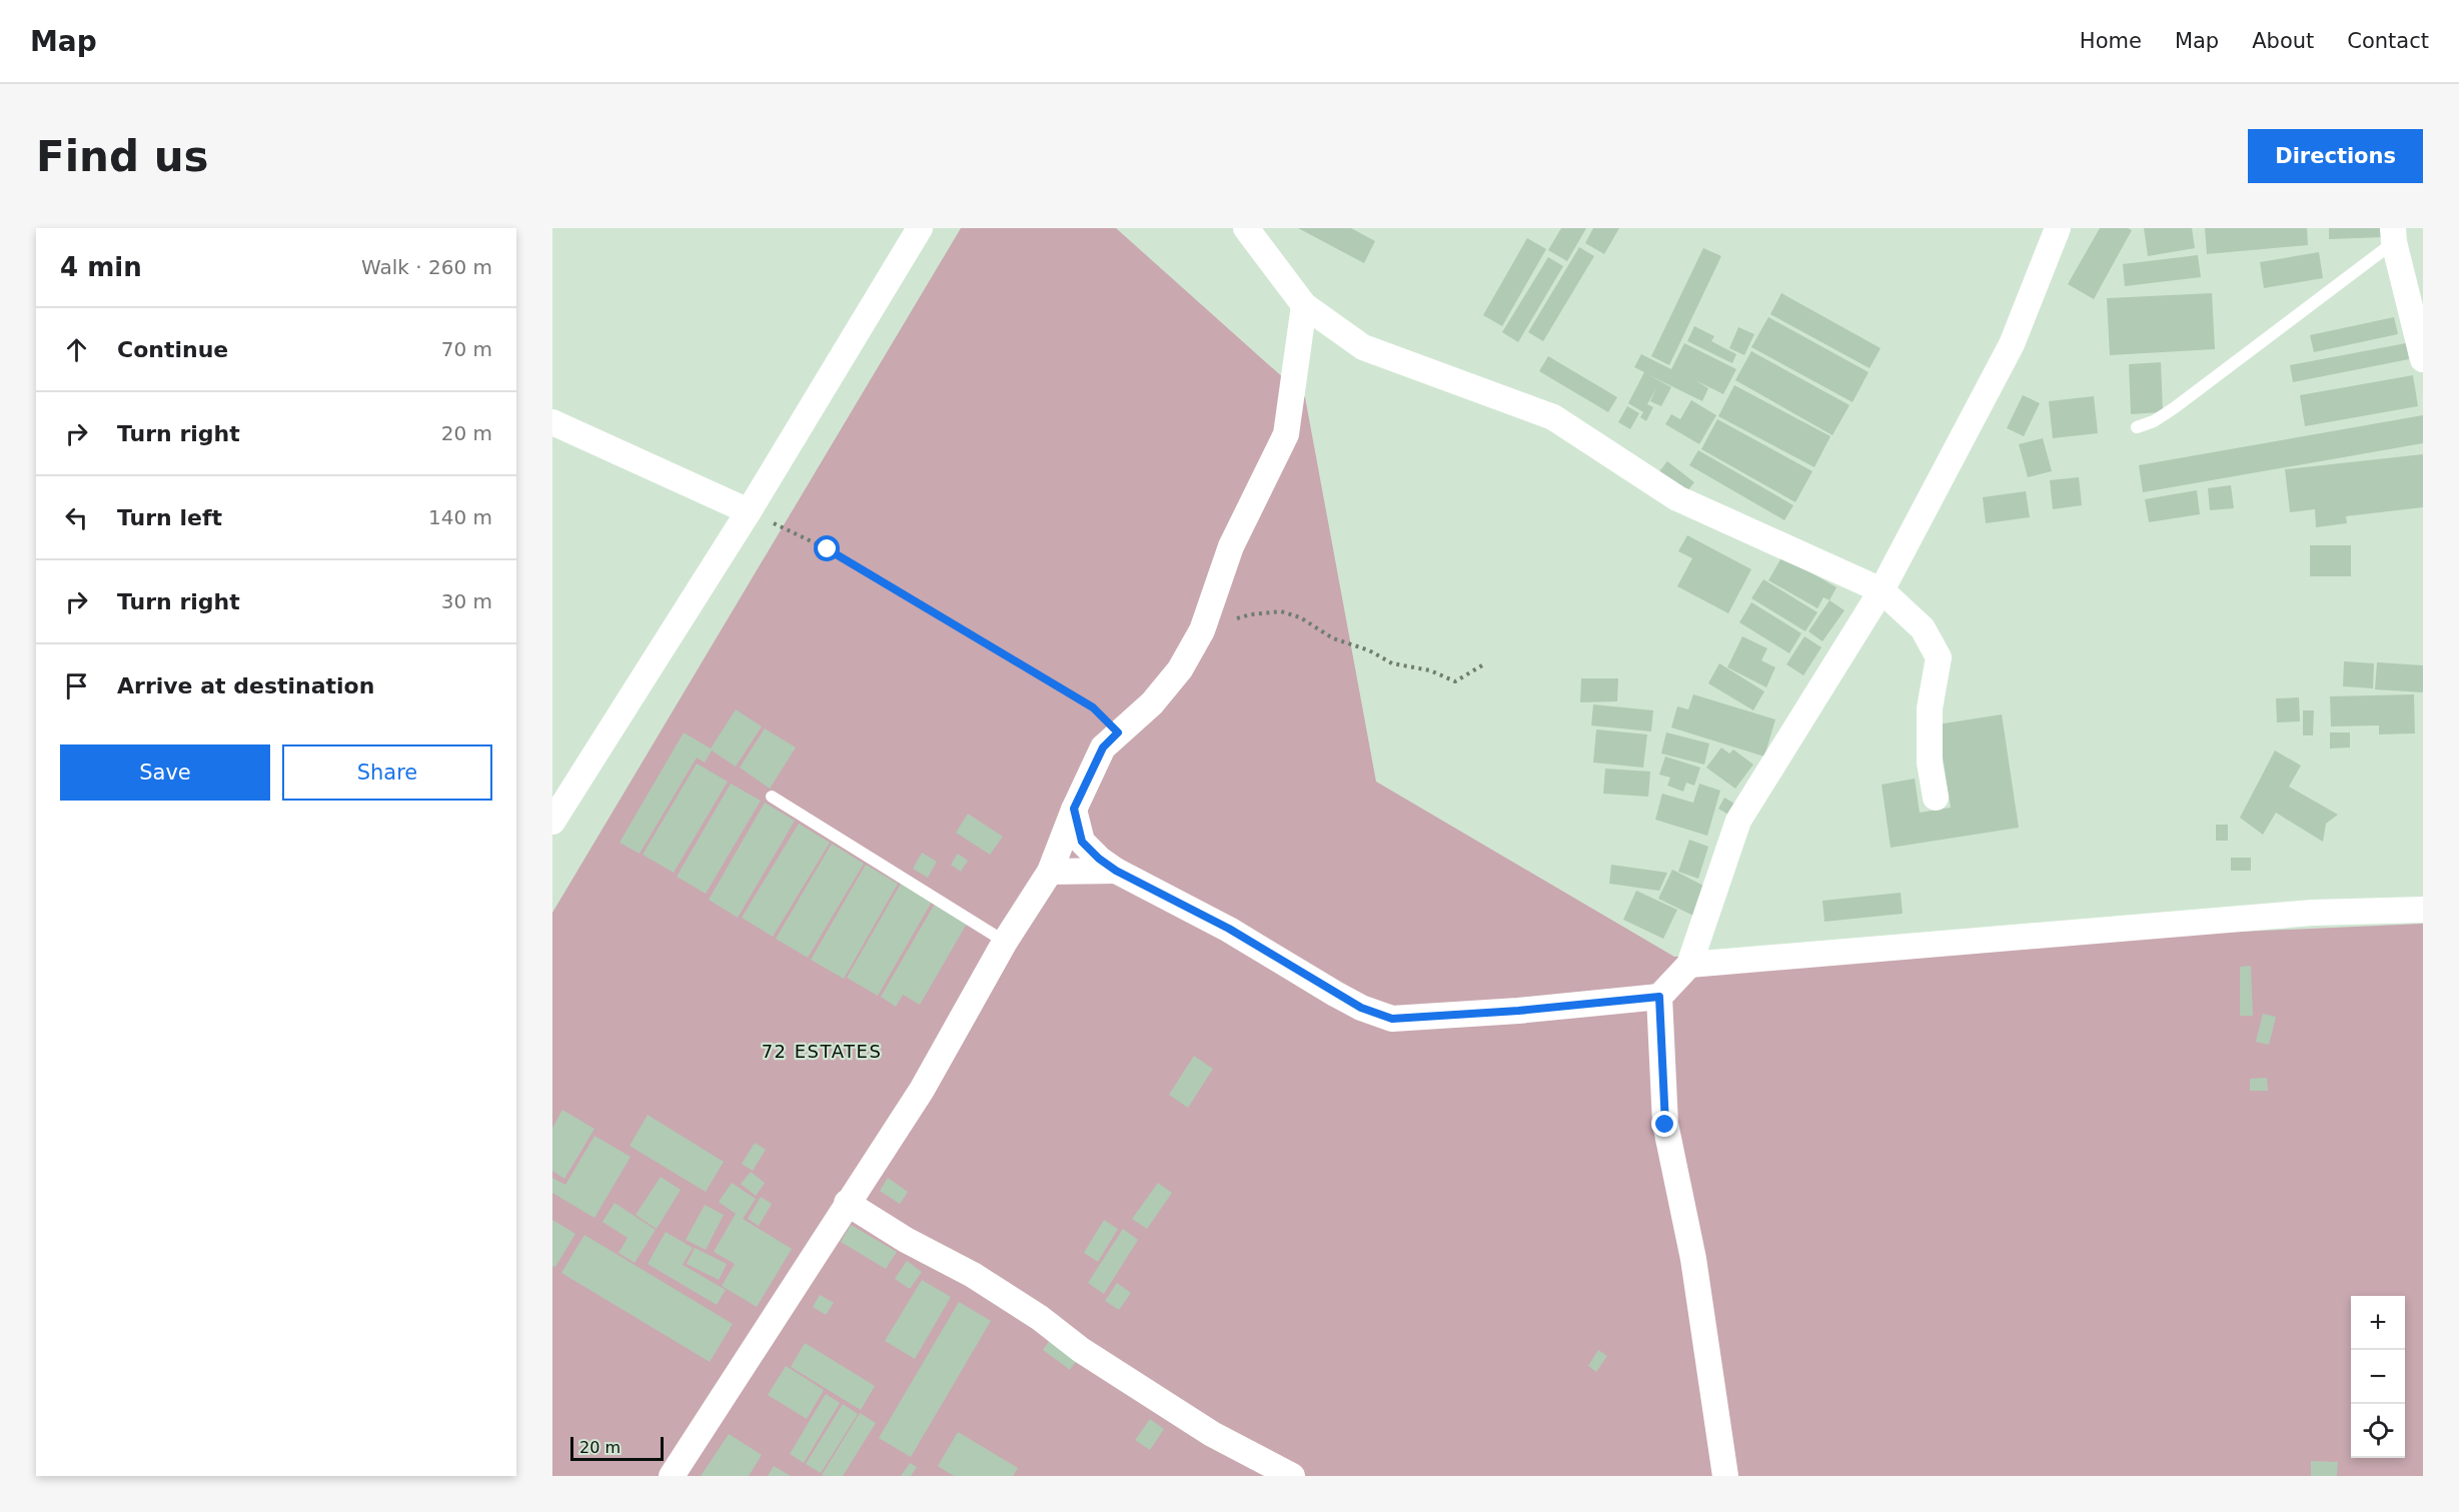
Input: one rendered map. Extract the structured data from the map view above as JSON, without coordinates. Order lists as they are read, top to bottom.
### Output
{
  "districts": ["72 ESTATES"],
  "scale_bar": "20 m",
  "page": {
    "header": "Map",
    "nav": [
      "Home",
      "Map",
      "About",
      "Contact"
    ],
    "buttons": [
      "Directions",
      ["Save", "Share"]
    ],
    "title": "Find us",
    "heading": ["4 min", "Walk · 260 m"],
    "list": [
      ["Continue", "70 m"],
      ["Turn right", "20 m"],
      ["Turn left", "140 m"],
      ["Turn right", "30 m"],
      "Arrive at destination"
    ],
    "map_buttons": ["+", "−"],
    "scale": "20 m"
  }
}
